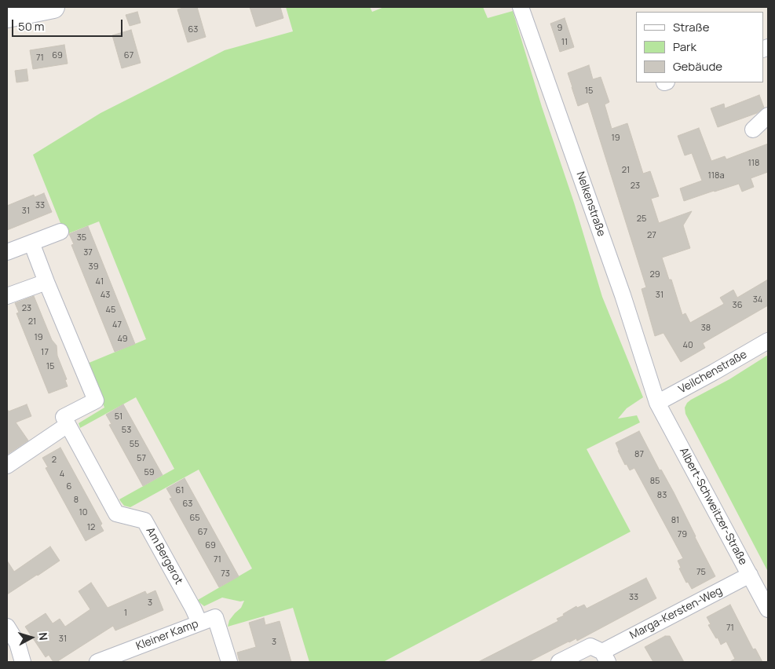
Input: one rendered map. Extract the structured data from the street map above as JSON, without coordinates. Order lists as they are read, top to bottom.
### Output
{
  "streets": {
    "street": [
      "Nelkenstraße",
      "Veilchenstraße",
      "Albert-Schweitzer-Straße",
      "Am Bergerot",
      "Marga-Kersten-Weg",
      "Kleiner Kamp"
    ]
  },
  "crossings": [
    ["Nelkenstraße", "Veilchenstraße"],
    ["Nelkenstraße", "Albert-Schweitzer-Straße"],
    ["Veilchenstraße", "Albert-Schweitzer-Straße"],
    ["Albert-Schweitzer-Straße", "Marga-Kersten-Weg"],
    ["Am Bergerot", "Kleiner Kamp"]
  ],
  "house_numbers": [
    "9",
    "63",
    "11",
    "69",
    "67",
    "71",
    "15",
    "19",
    "118",
    "21",
    "118a",
    "23",
    "33",
    "31",
    "25",
    "27",
    "35",
    "37",
    "39",
    "29",
    "41",
    "43",
    "31",
    "34",
    "36",
    "23",
    "45",
    "21",
    "47",
    "38",
    "19",
    "49",
    "40",
    "17",
    "15",
    "51",
    "53",
    "55",
    "87",
    "57",
    "2",
    "59",
    "4",
    "85",
    "6",
    "61",
    "83",
    "8",
    "63",
    "10",
    "65",
    "81",
    "12",
    "67",
    "79",
    "69",
    "71",
    "75",
    "73",
    "33",
    "3",
    "1",
    "71",
    "31",
    "3"
  ],
  "legend": ["Straße", "Park", "Gebäude"],
  "scale_bar": "50 m",
  "north": "right"
}
